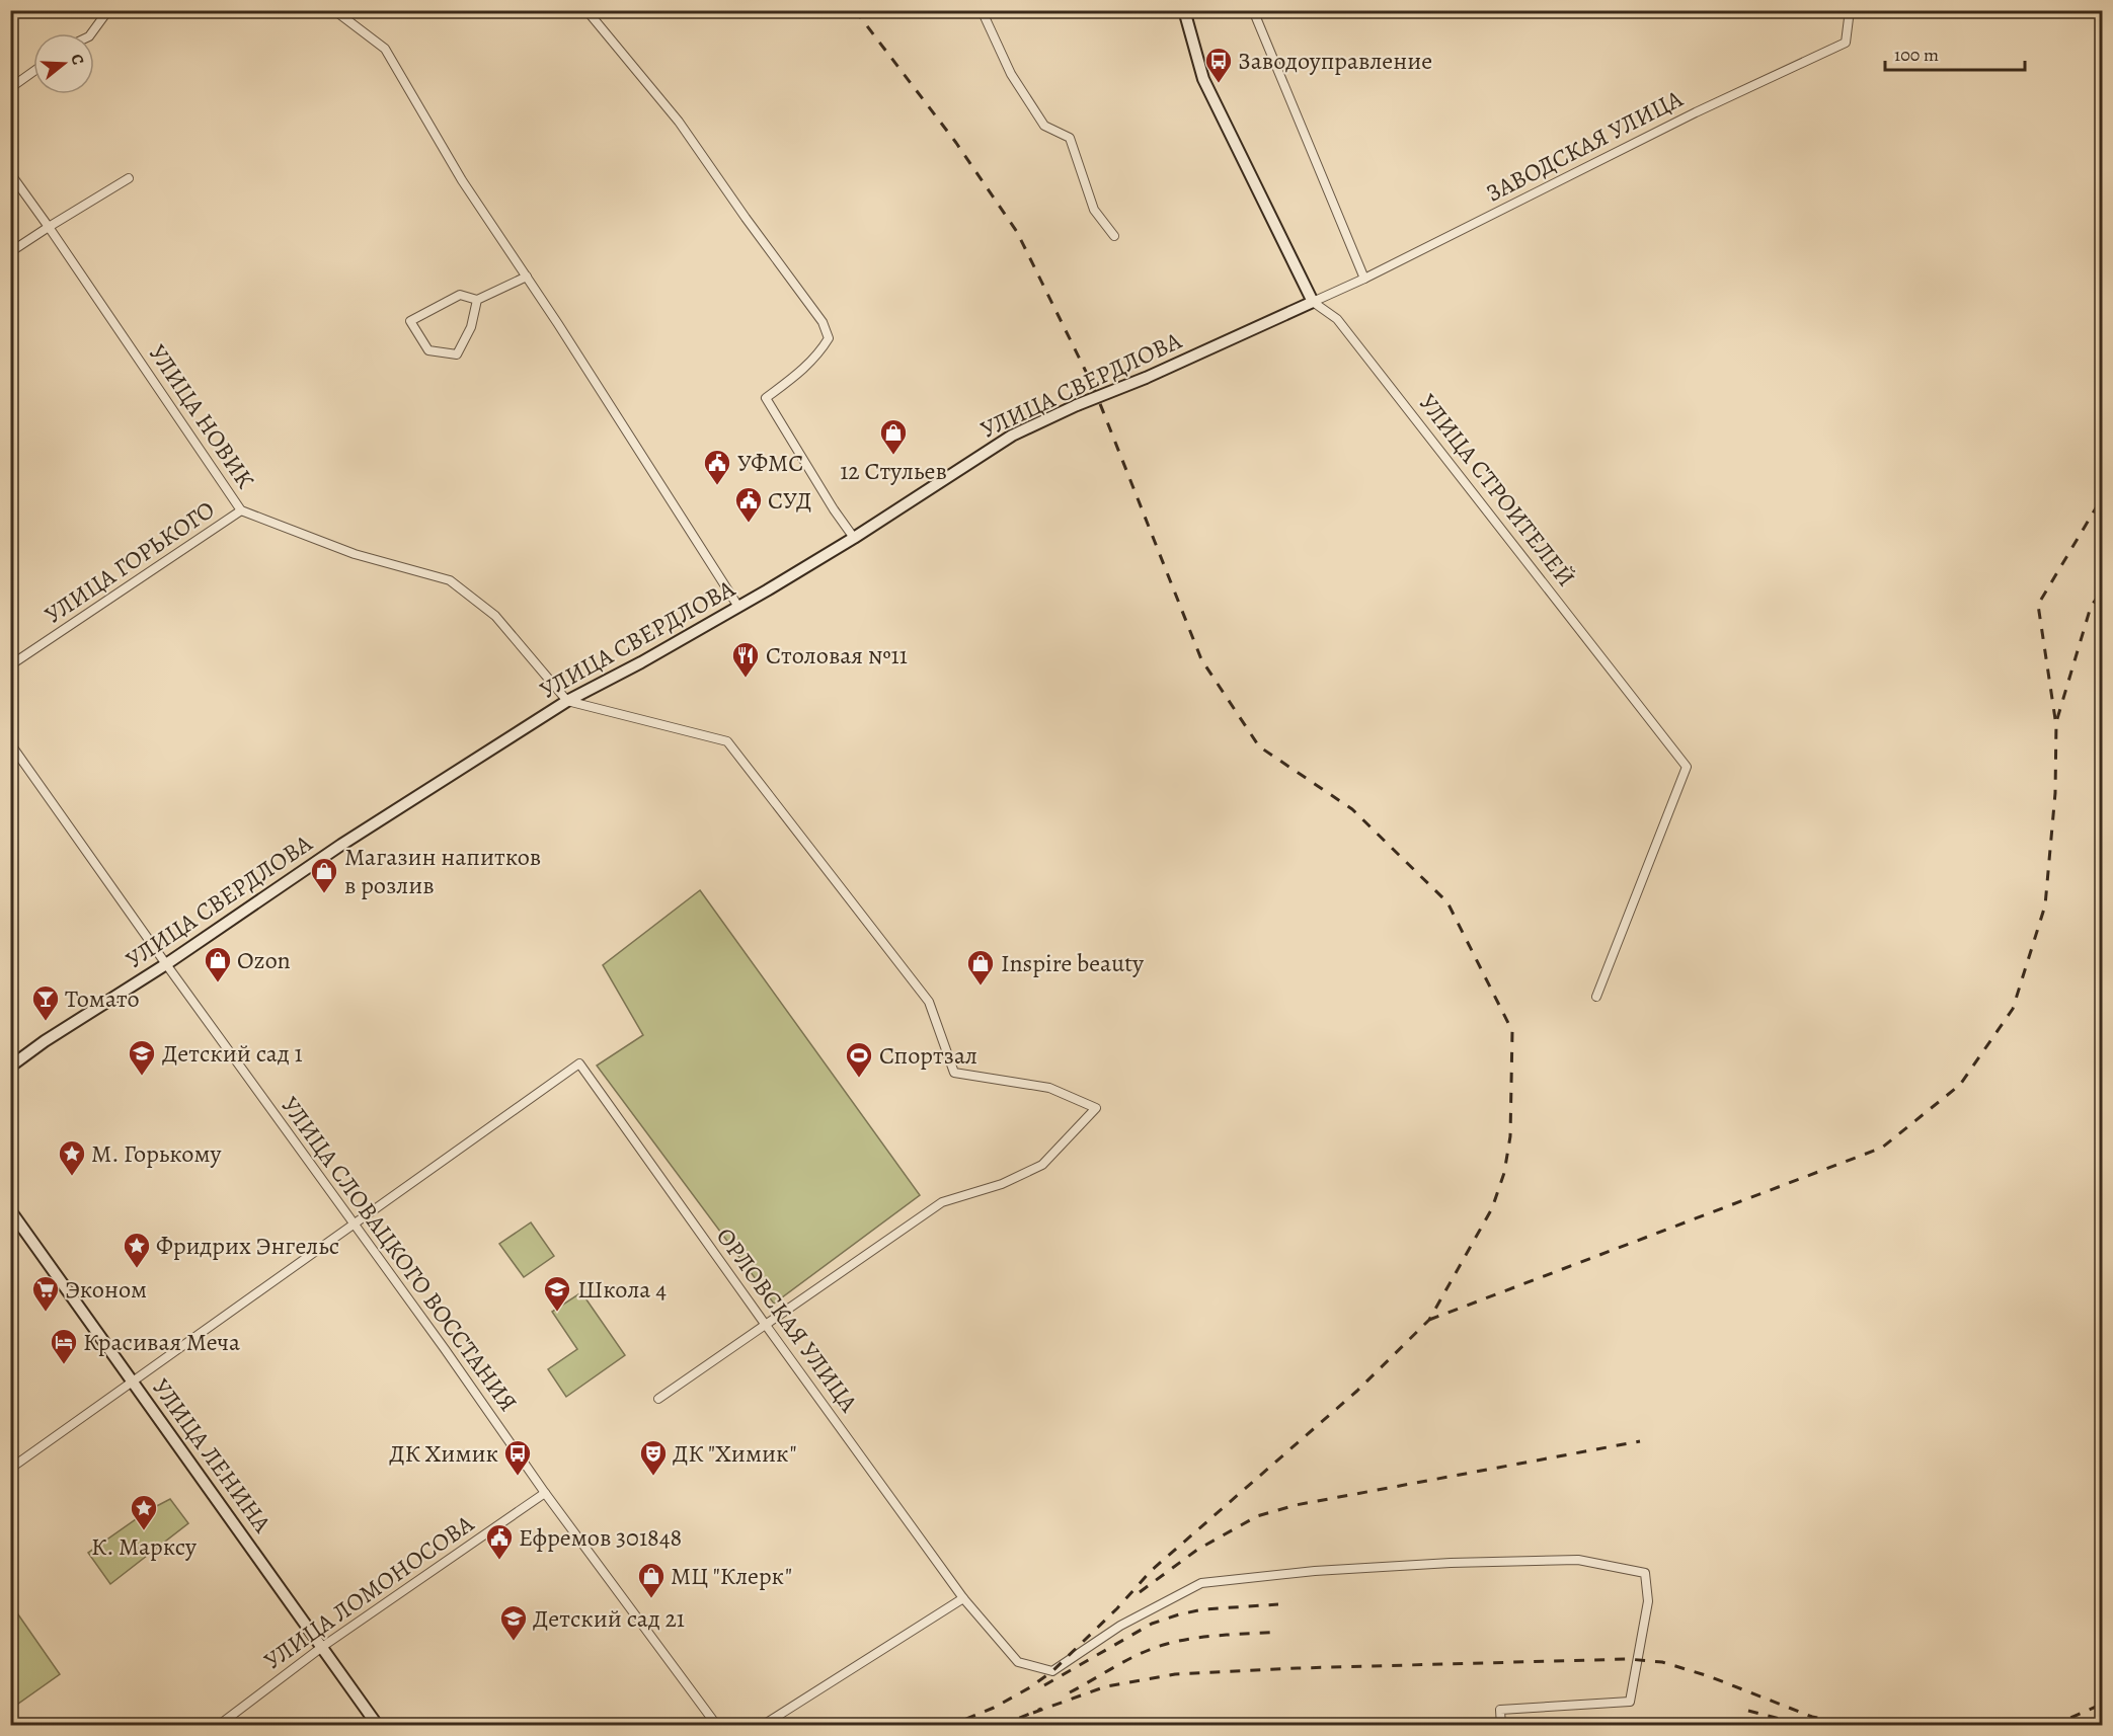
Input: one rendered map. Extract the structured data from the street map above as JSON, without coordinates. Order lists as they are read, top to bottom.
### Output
{
  "streets": {
    "main road": ["УЛИЦА СВЕРДЛОВА", "УЛИЦА СТРОИТЕЛЕЙ", "УЛИЦА ЛЕНИНА"],
    "street": [
      "ЗАВОДСКАЯ УЛИЦА",
      "УЛИЦА НОВИК",
      "УЛИЦА ГОРЬКОГО",
      "УЛИЦА СЛОВАЦКОГО ВОССТАНИЯ",
      "ОРЛОВСКАЯ УЛИЦА",
      "УЛИЦА ЛОМОНОСОВА"
    ]
  },
  "crossings": [
    ["ЗАВОДСКАЯ УЛИЦА", "УЛИЦА СВЕРДЛОВА"],
    ["ЗАВОДСКАЯ УЛИЦА", "УЛИЦА СТРОИТЕЛЕЙ"],
    ["УЛИЦА СВЕРДЛОВА", "УЛИЦА НОВИК"],
    ["УЛИЦА СВЕРДЛОВА", "УЛИЦА СТРОИТЕЛЕЙ"],
    ["УЛИЦА СВЕРДЛОВА", "УЛИЦА СЛОВАЦКОГО ВОССТАНИЯ"],
    ["УЛИЦА НОВИК", "УЛИЦА ГОРЬКОГО"],
    ["УЛИЦА СЛОВАЦКОГО ВОССТАНИЯ", "ОРЛОВСКАЯ УЛИЦА"],
    ["УЛИЦА СЛОВАЦКОГО ВОССТАНИЯ", "УЛИЦА ЛОМОНОСОВА"],
    ["УЛИЦА ЛЕНИНА", "УЛИЦА ЛОМОНОСОВА"]
  ],
  "places": {
    "bus stop": ["Заводоуправление", "ДК Химик"],
    "shop": [
      "12 Стульев",
      "Магазин напитков в розлив",
      "Ozon",
      "Inspire beauty",
      "МЦ \"Клерк\""
    ],
    "public building": ["УФМС", "СУД", "Ефремов 301848"],
    "restaurant": ["Столовая №11"],
    "bar": ["Томато"],
    "school or university": ["Детский сад 1", "Школа 4", "Детский сад 21"],
    "sports": ["Спортзал"],
    "place": ["М. Горькому", "Фридрих Энгельс", "К. Марксу"],
    "supermarket": ["Эконом"],
    "hotel": ["Красивая Меча"],
    "theatre": ["ДК \"Химик\""]
  },
  "scale_bar": "100 m",
  "north": "right"
}
